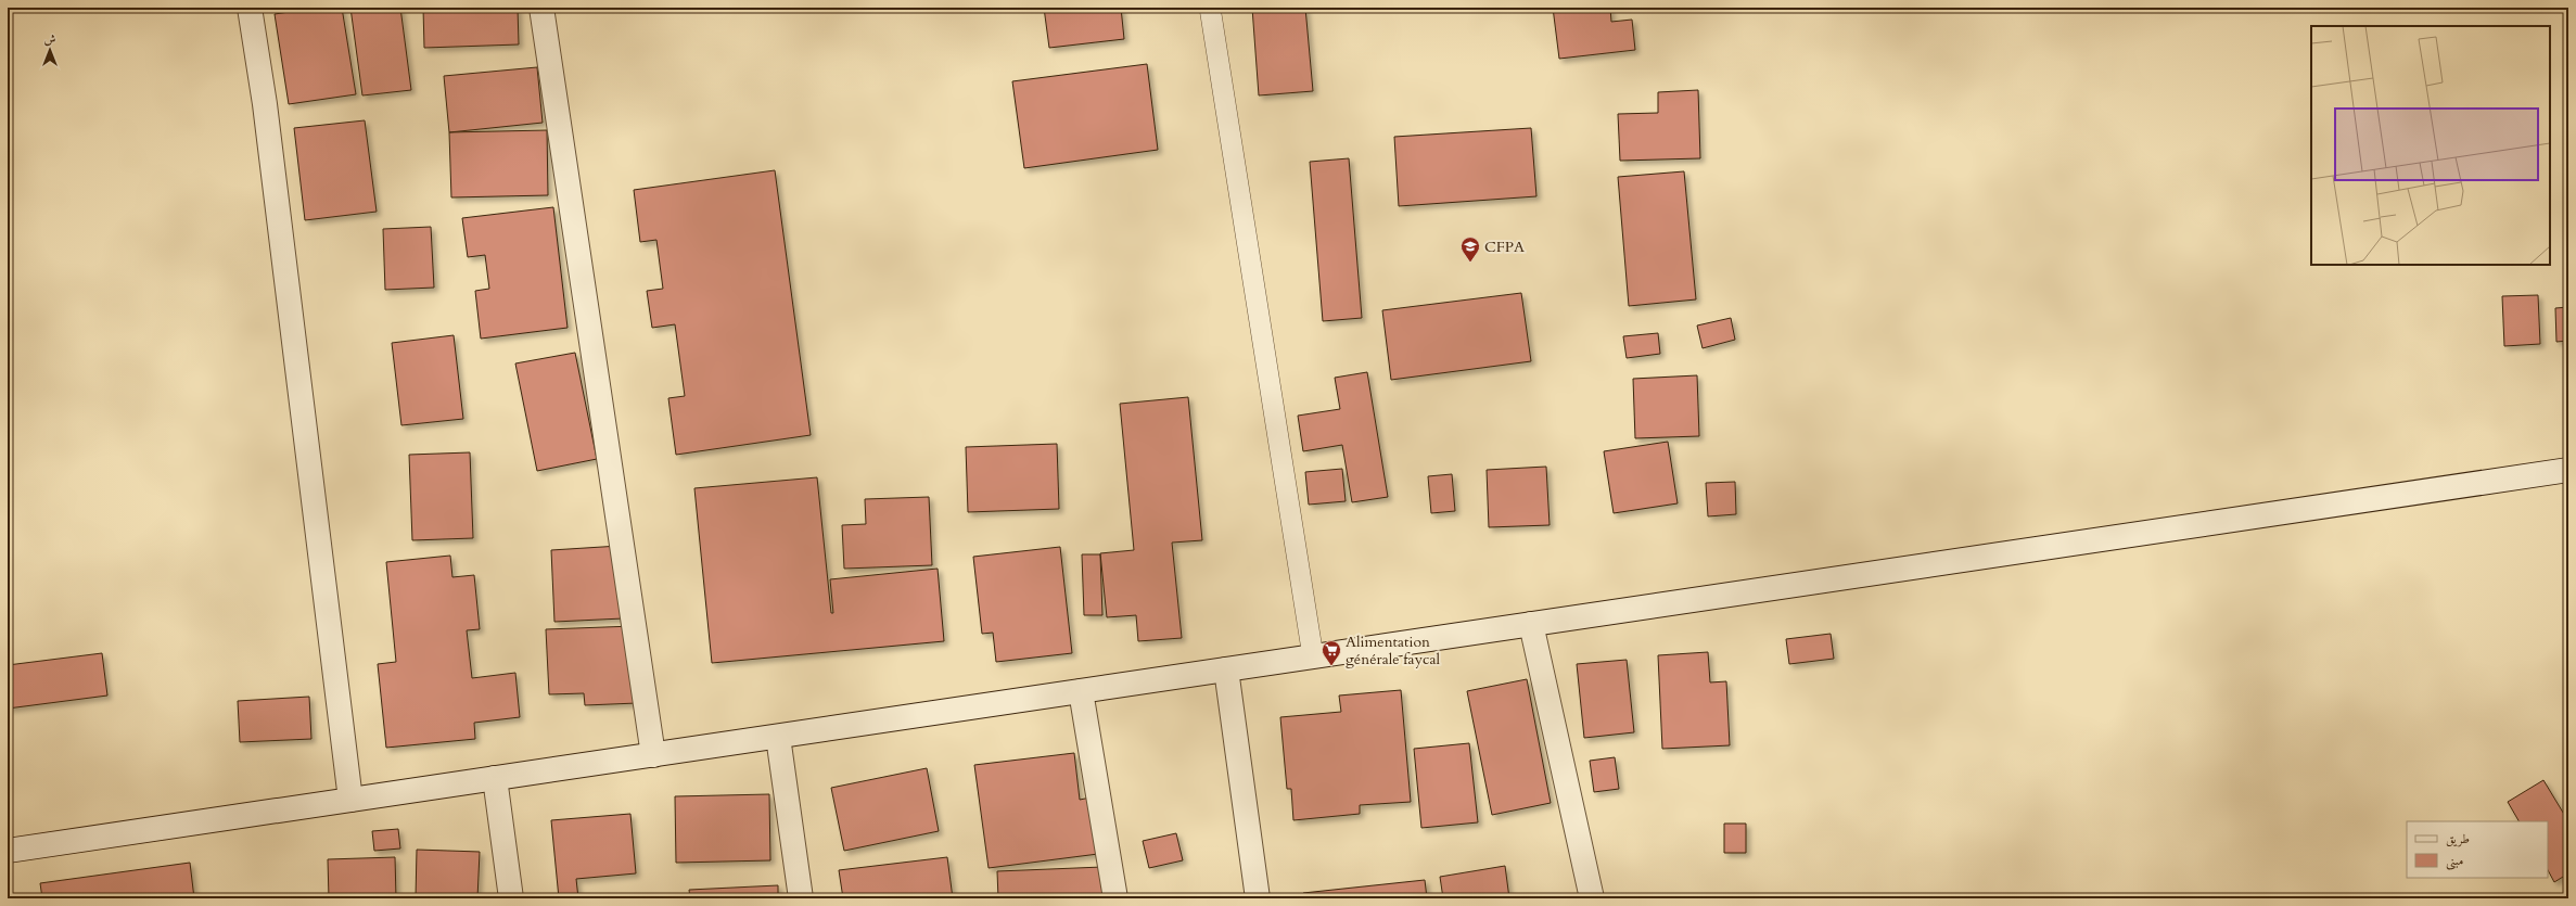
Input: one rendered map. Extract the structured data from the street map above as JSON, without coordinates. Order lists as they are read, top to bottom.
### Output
{
  "places": {
    "school or university": ["CFPA"],
    "supermarket": ["Alimentation générale faycal"]
  },
  "legend": ["طريق", "مبنى"],
  "north": "top"
}
